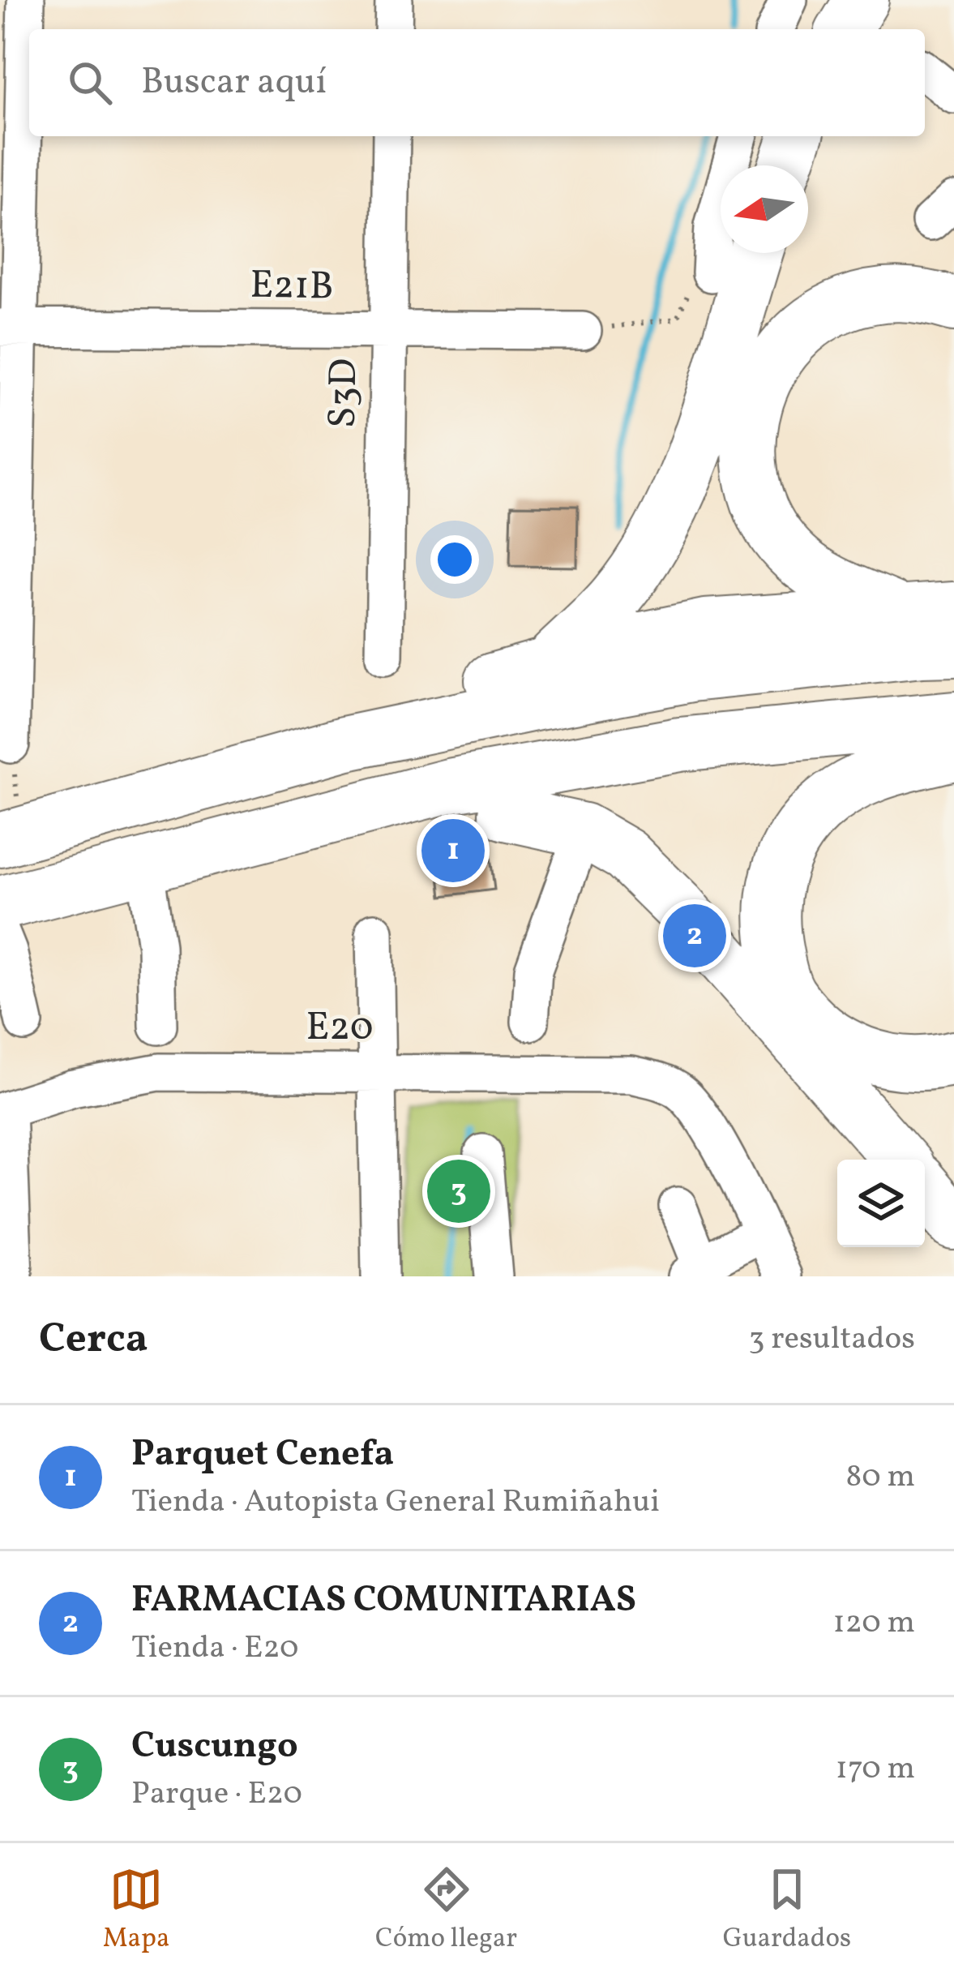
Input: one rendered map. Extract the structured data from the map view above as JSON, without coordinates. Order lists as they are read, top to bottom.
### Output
{
  "streets": {
    "street": ["E21B", "S3D", "E20"]
  },
  "crossings": [
    ["E21B", "S3D"]
  ],
  "north": "left",
  "page": {
    "search": "Buscar aquí",
    "pins": ["1", "2", "3"],
    "heading": ["Cerca", "3 resultados"],
    "list": [
      {
        "mark": "1",
        "name": "Parquet Cenefa",
        "note": "Tienda · Autopista General Rumiñahui",
        "value": "80 m"
      },
      {
        "mark": "2",
        "name": "FARMACIAS COMUNITARIAS",
        "note": "Tienda · E20",
        "value": "120 m"
      },
      {
        "mark": "3",
        "name": "Cuscungo",
        "note": "Parque · E20",
        "value": "170 m"
      }
    ],
    "nav": ["Mapa", "Cómo llegar", "Guardados"]
  }
}
